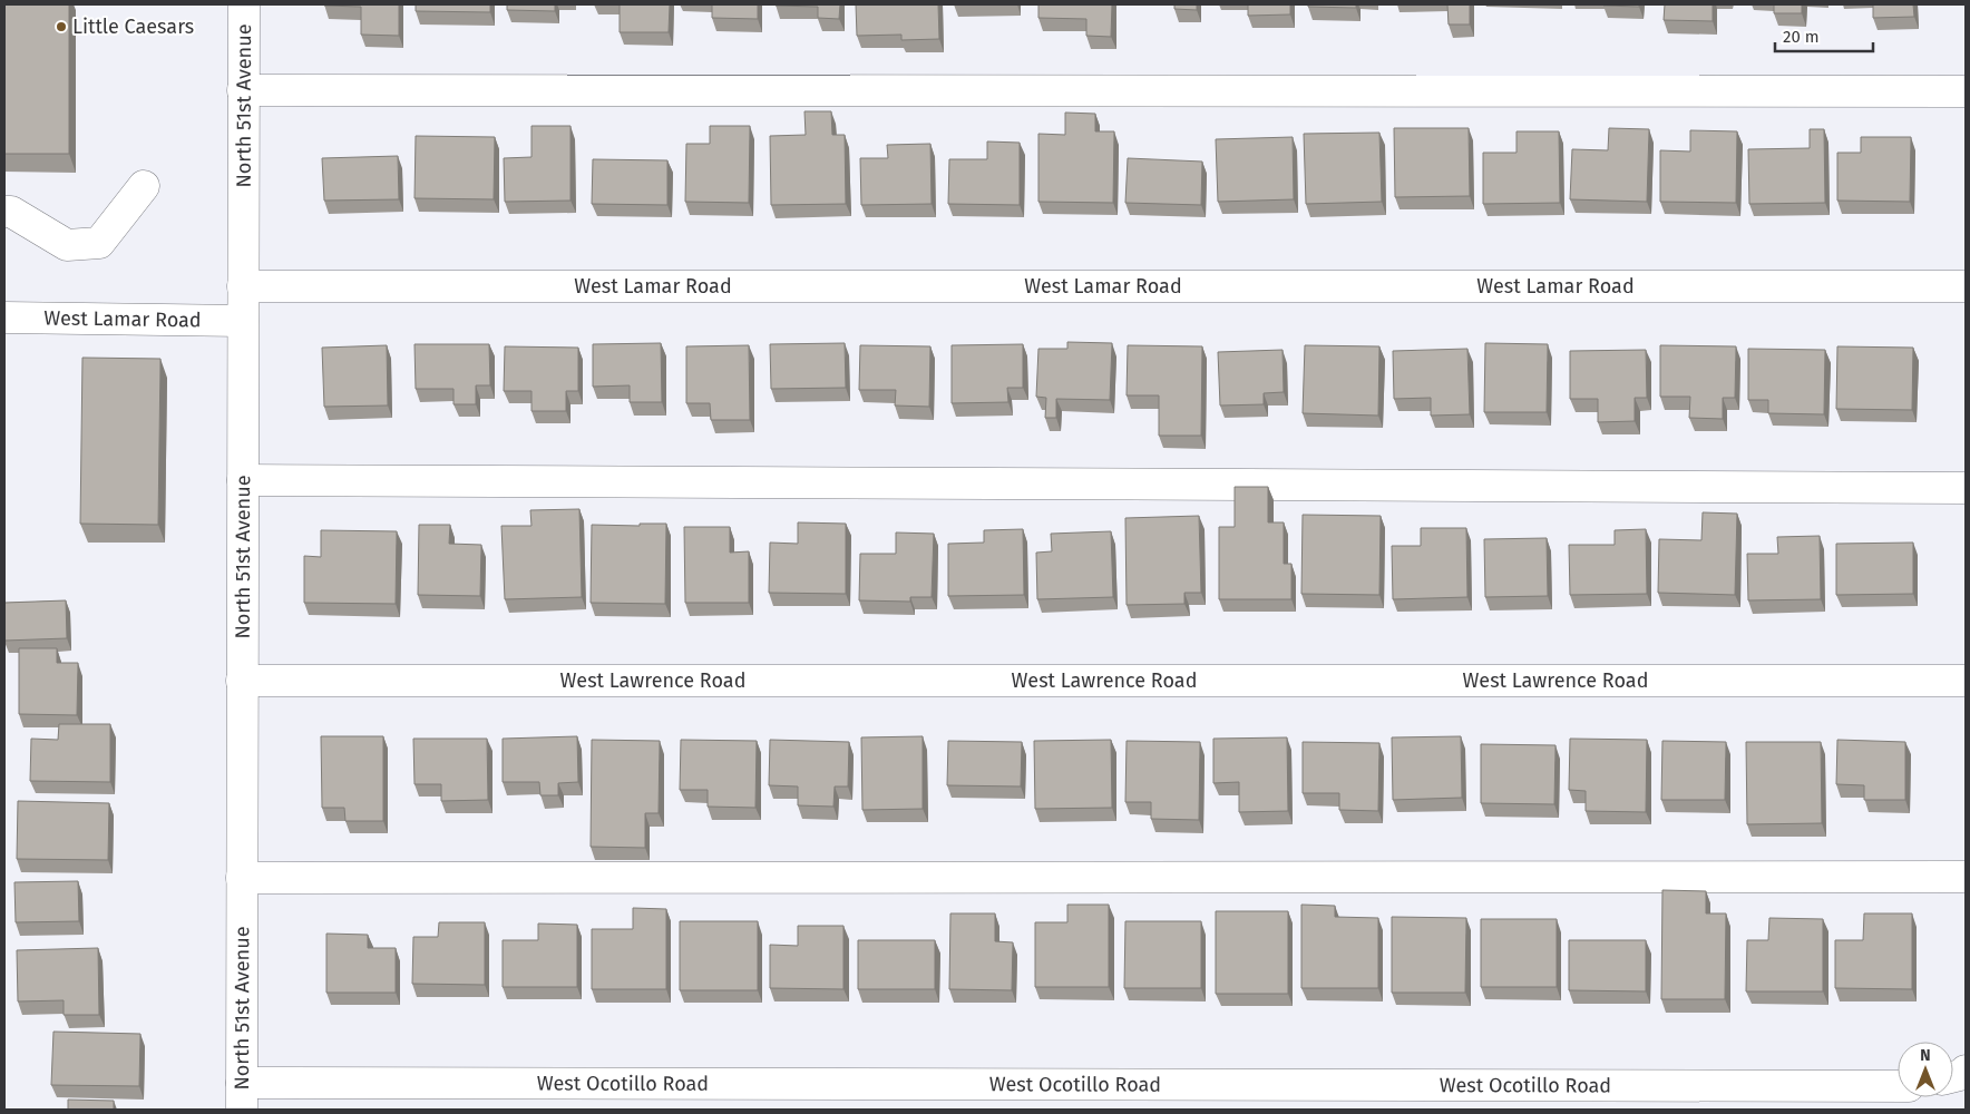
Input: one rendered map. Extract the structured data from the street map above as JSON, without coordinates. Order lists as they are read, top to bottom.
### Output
{
  "streets": {
    "street": [
      "North 51st Avenue",
      "West Lamar Road",
      "West Lawrence Road",
      "West Ocotillo Road"
    ]
  },
  "crossings": [
    ["North 51st Avenue", "West Lamar Road"],
    ["North 51st Avenue", "West Lawrence Road"],
    ["North 51st Avenue", "West Ocotillo Road"]
  ],
  "places": ["Little Caesars"],
  "scale_bar": "20 m",
  "north": "top"
}
